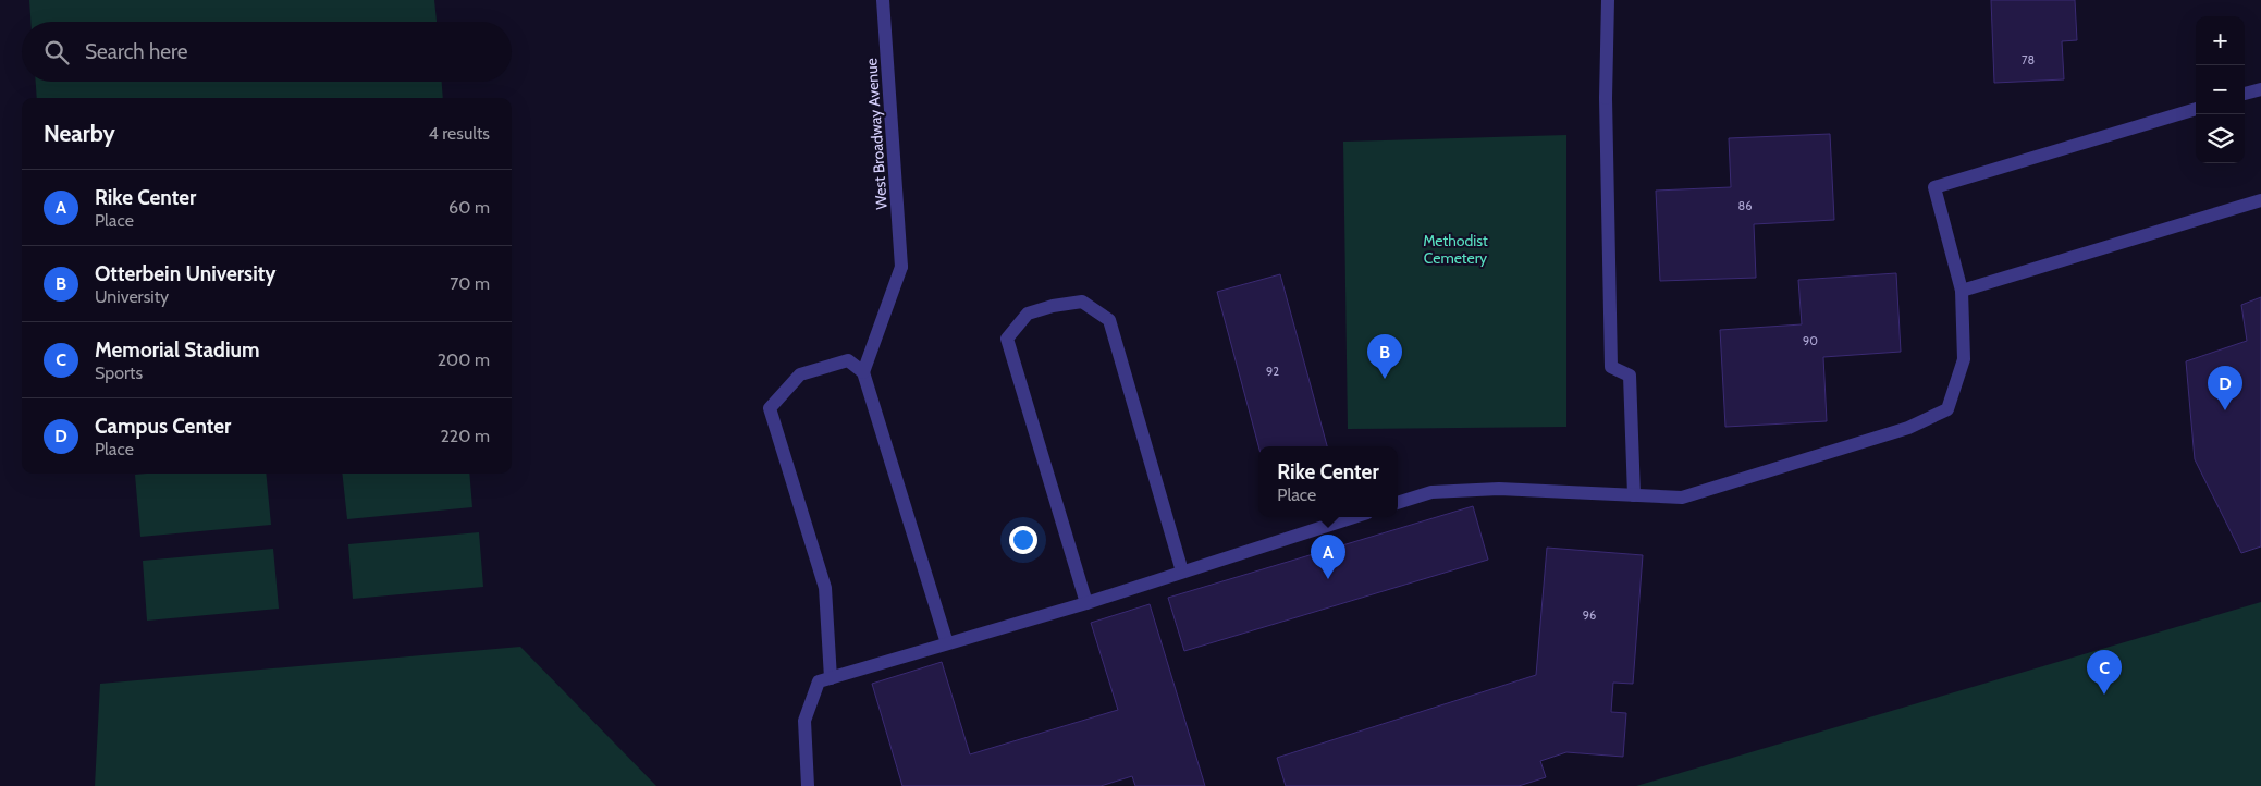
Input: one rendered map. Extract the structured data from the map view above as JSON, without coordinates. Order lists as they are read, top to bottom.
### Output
{
  "streets": {
    "street": ["West Broadway Avenue"]
  },
  "parks": ["Methodist Cemetery"],
  "house_numbers": [
    "78",
    "86",
    "90",
    "92",
    "96"
  ],
  "page": {
    "map_buttons": ["+", "−"],
    "search": "Search here",
    "heading": ["Nearby", "4 results"],
    "list": [
      {
        "mark": "A",
        "name": "Rike Center",
        "note": "Place",
        "value": "60 m"
      },
      {
        "mark": "B",
        "name": "Otterbein University",
        "note": "University",
        "value": "70 m"
      },
      {
        "mark": "C",
        "name": "Memorial Stadium",
        "note": "Sports",
        "value": "200 m"
      },
      {
        "mark": "D",
        "name": "Campus Center",
        "note": "Place",
        "value": "220 m"
      }
    ],
    "pins": [
      "B",
      "D",
      "A",
      "C"
    ],
    "popup": ["Rike Center", "Place"]
  }
}
